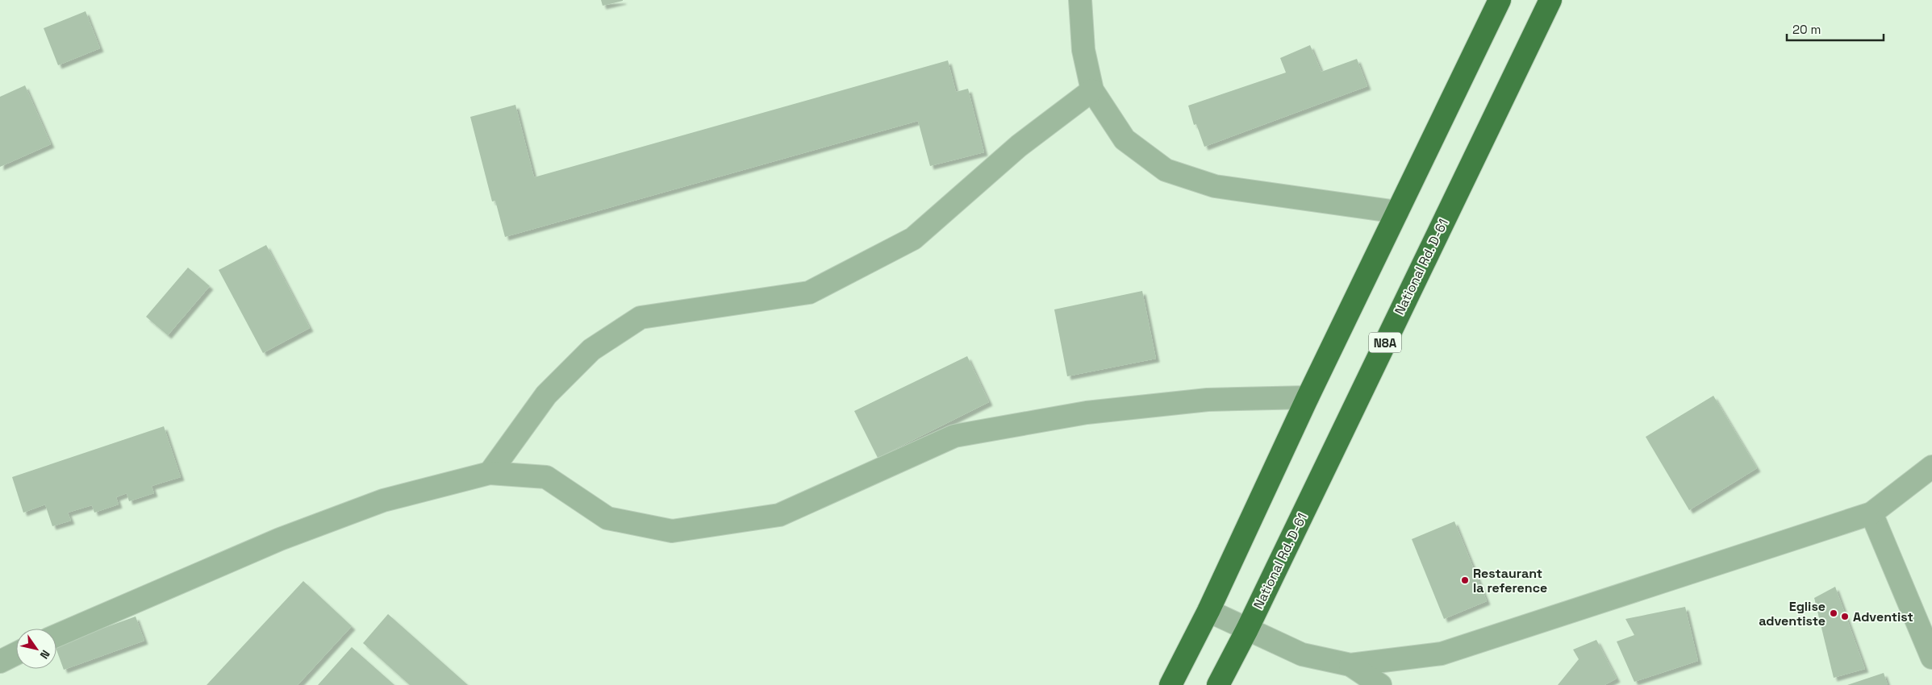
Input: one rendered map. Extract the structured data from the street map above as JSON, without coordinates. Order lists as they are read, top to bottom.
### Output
{
  "streets": {
    "highway": ["National Rd. D-61", "N8A"]
  },
  "places": ["Restaurant la reference", "Eglise adventiste", "Adventist"],
  "scale_bar": "20 m",
  "north": "bottom right"
}
